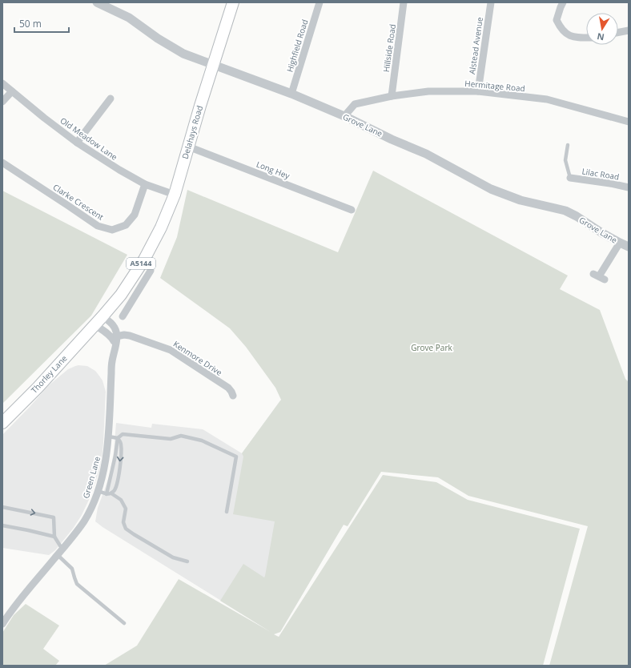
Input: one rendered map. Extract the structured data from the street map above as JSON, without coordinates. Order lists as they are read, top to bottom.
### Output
{
  "streets": {
    "main road": ["Delahays Road", "A5144", "Thorley Lane"],
    "street": [
      "Highfield Road",
      "Alstead Avenue",
      "Hillside Road",
      "Hermitage Road",
      "Grove Lane",
      "Old Meadow Lane",
      "Long Hey",
      "Lilac Road",
      "Clarke Crescent",
      "Kenmore Drive",
      "Green Lane"
    ]
  },
  "crossings": [
    ["Highfield Road", "Grove Lane"],
    ["Alstead Avenue", "Hermitage Road"],
    ["Hillside Road", "Hermitage Road"],
    ["Hermitage Road", "Grove Lane"],
    ["Grove Lane", "Delahays Road"],
    ["Delahays Road", "Old Meadow Lane"],
    ["Delahays Road", "Long Hey"],
    ["Delahays Road", "Thorley Lane"],
    ["Old Meadow Lane", "Clarke Crescent"],
    ["Kenmore Drive", "Green Lane"]
  ],
  "parks": ["Grove Park"],
  "scale_bar": "50 m",
  "north": "bottom"
}
